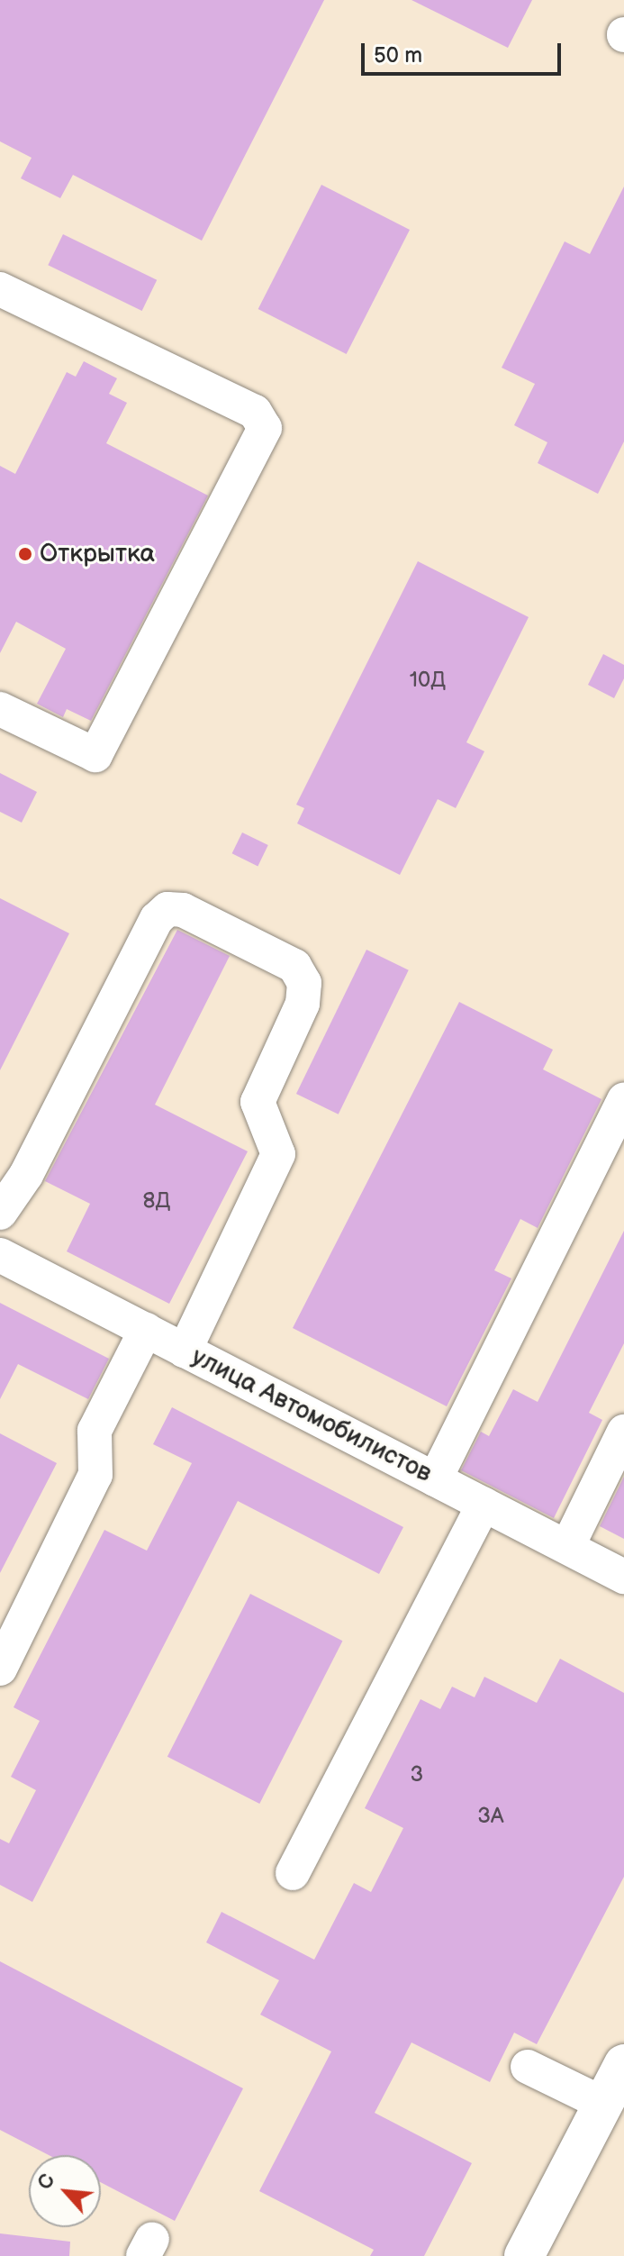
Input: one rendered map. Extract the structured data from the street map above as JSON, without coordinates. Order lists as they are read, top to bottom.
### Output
{
  "streets": {
    "street": ["улица Автомобилистов"]
  },
  "places": ["Открытка"],
  "house_numbers": [
    "10Д",
    "8Д",
    "3",
    "3А"
  ],
  "scale_bar": "50 m",
  "north": "top left"
}
